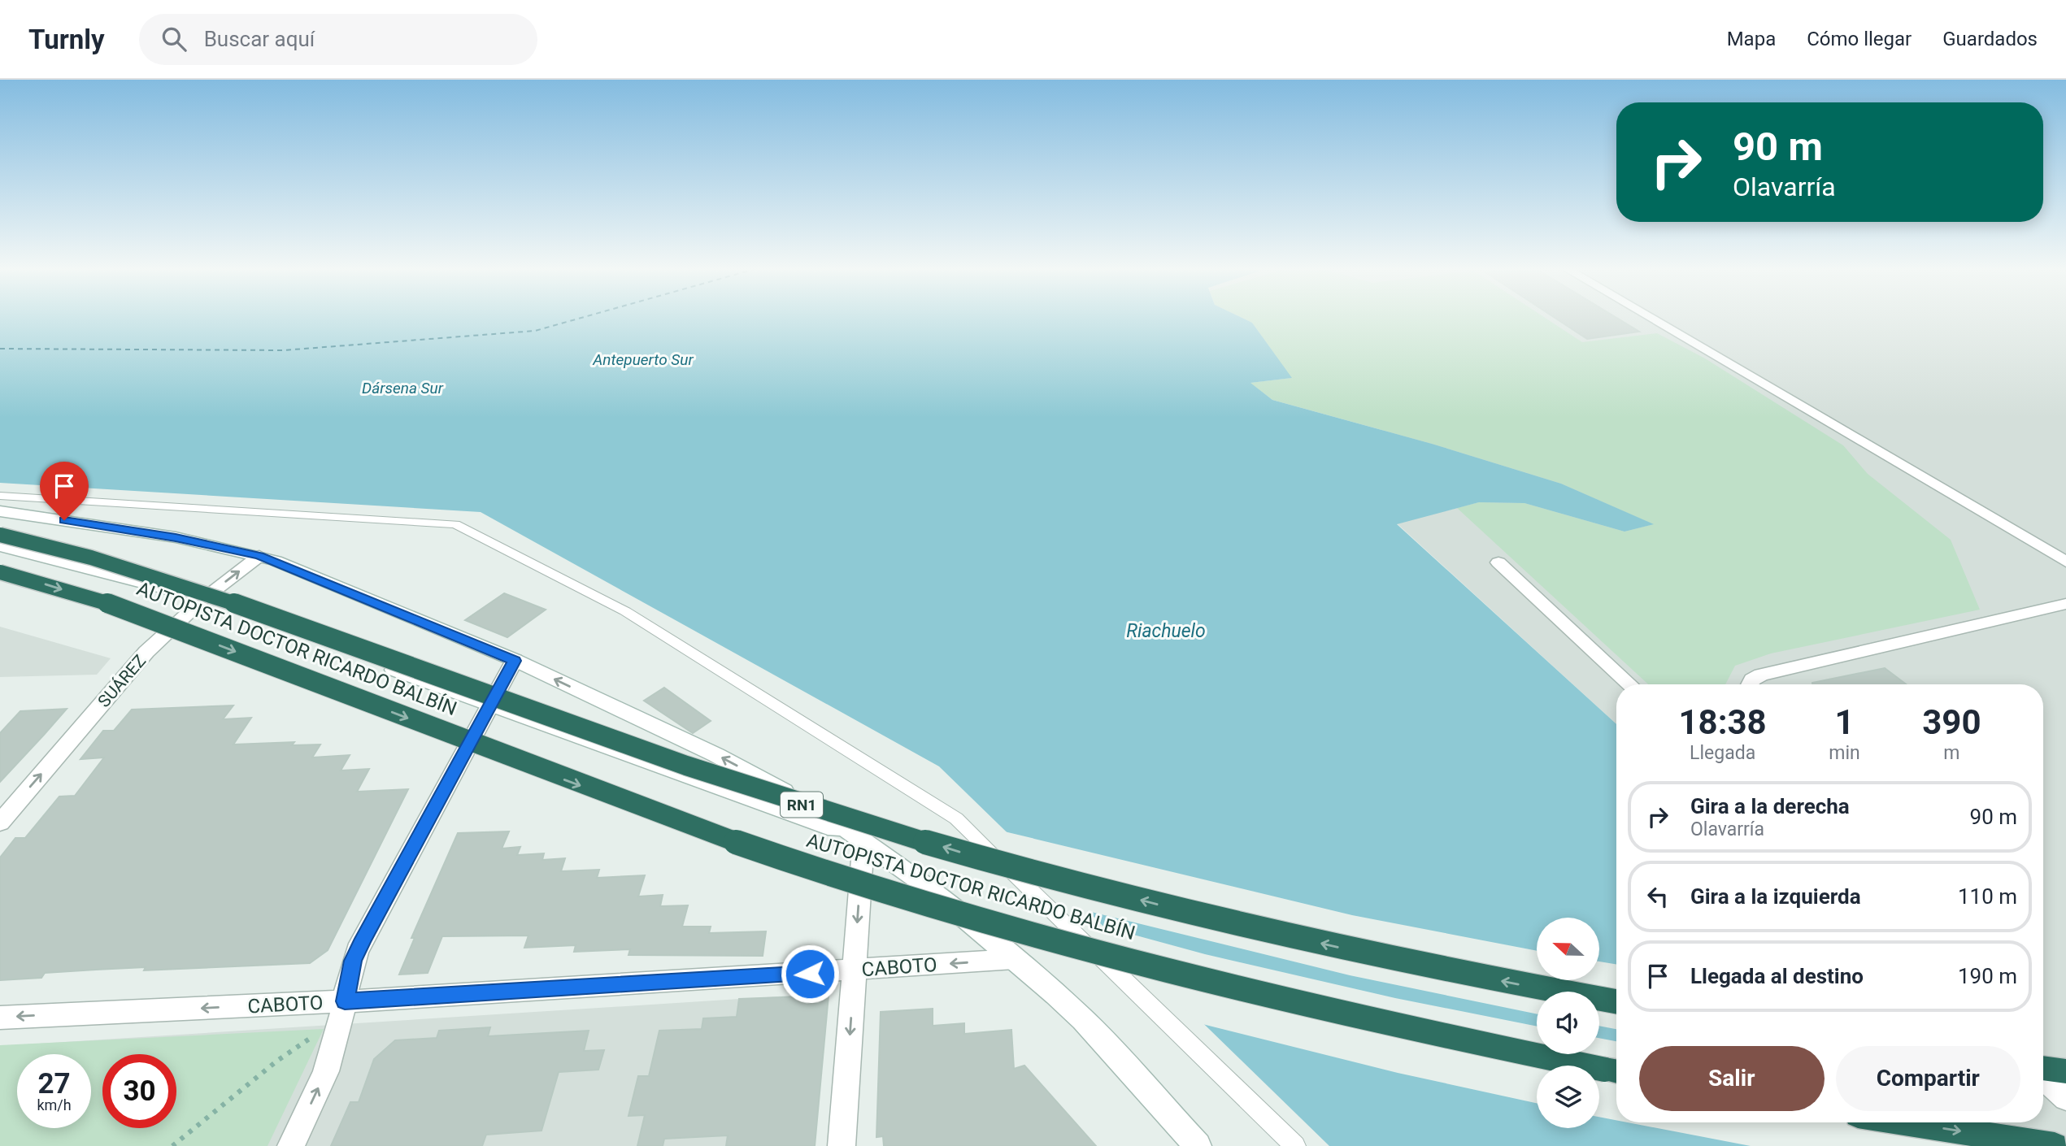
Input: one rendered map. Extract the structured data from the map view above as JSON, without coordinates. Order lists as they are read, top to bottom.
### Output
{
  "streets": {
    "highway": ["AUTOPISTA DOCTOR RICARDO BALBÍN", "RN1"],
    "street": ["SUÁREZ", "CABOTO"]
  },
  "one_way": ["SUÁREZ", "CABOTO"],
  "water": ["Antepuerto Sur", "Dársena Sur", "Riachuelo"],
  "north": "left",
  "page": {
    "header": "Turnly",
    "search": "Buscar aquí",
    "nav": ["Mapa", "Cómo llegar", "Guardados"],
    "turn": ["90 m", "Olavarría"],
    "eta": [
      "18:38",
      "Llegada",
      "1",
      "min",
      "390",
      "m"
    ],
    "list": [
      {
        "name": "Gira a la derecha",
        "note": "Olavarría",
        "value": "90 m"
      },
      {
        "name": "Gira a la izquierda",
        "value": "110 m"
      },
      {
        "name": "Llegada al destino",
        "value": "190 m"
      }
    ],
    "buttons": ["Salir", "Compartir"],
    "speed": "27 km/h",
    "limit": "30"
  }
}
